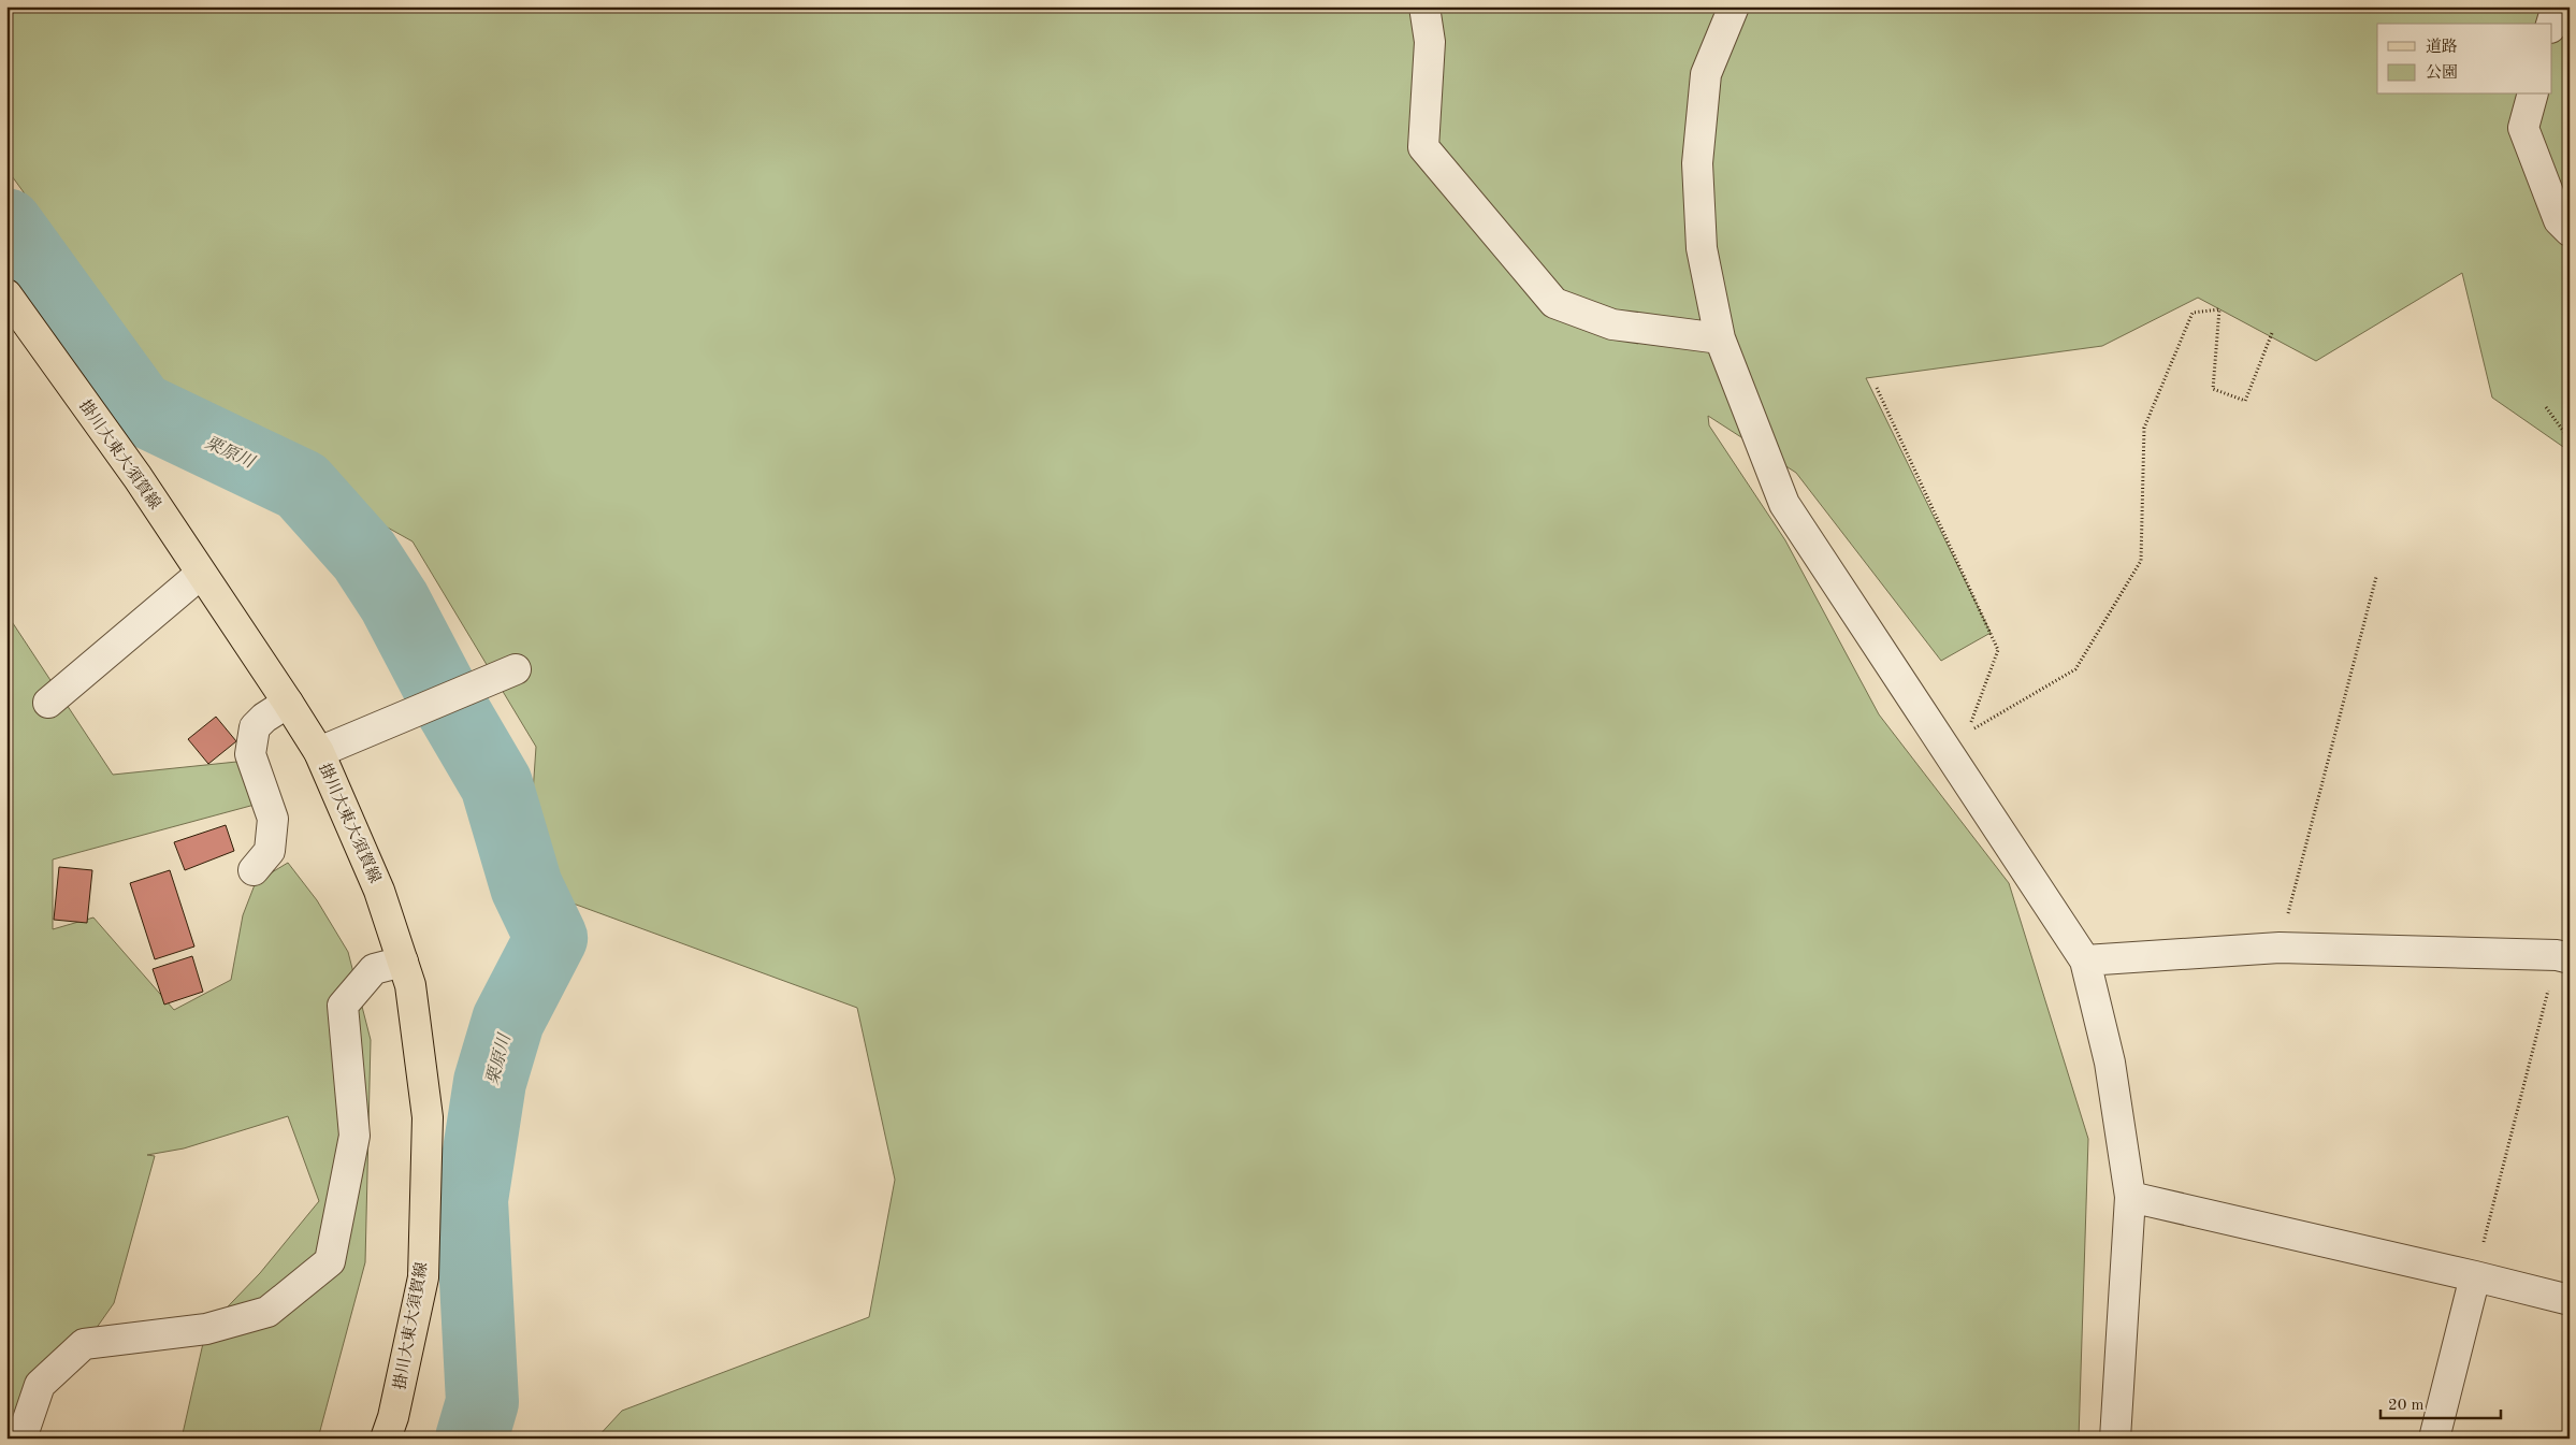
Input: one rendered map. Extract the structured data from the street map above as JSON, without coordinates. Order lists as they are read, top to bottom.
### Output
{
  "streets": {
    "main road": ["掛川大東大須賀線"]
  },
  "water": ["栗原川"],
  "legend": ["道路", "公園"],
  "scale_bar": "20 m"
}
